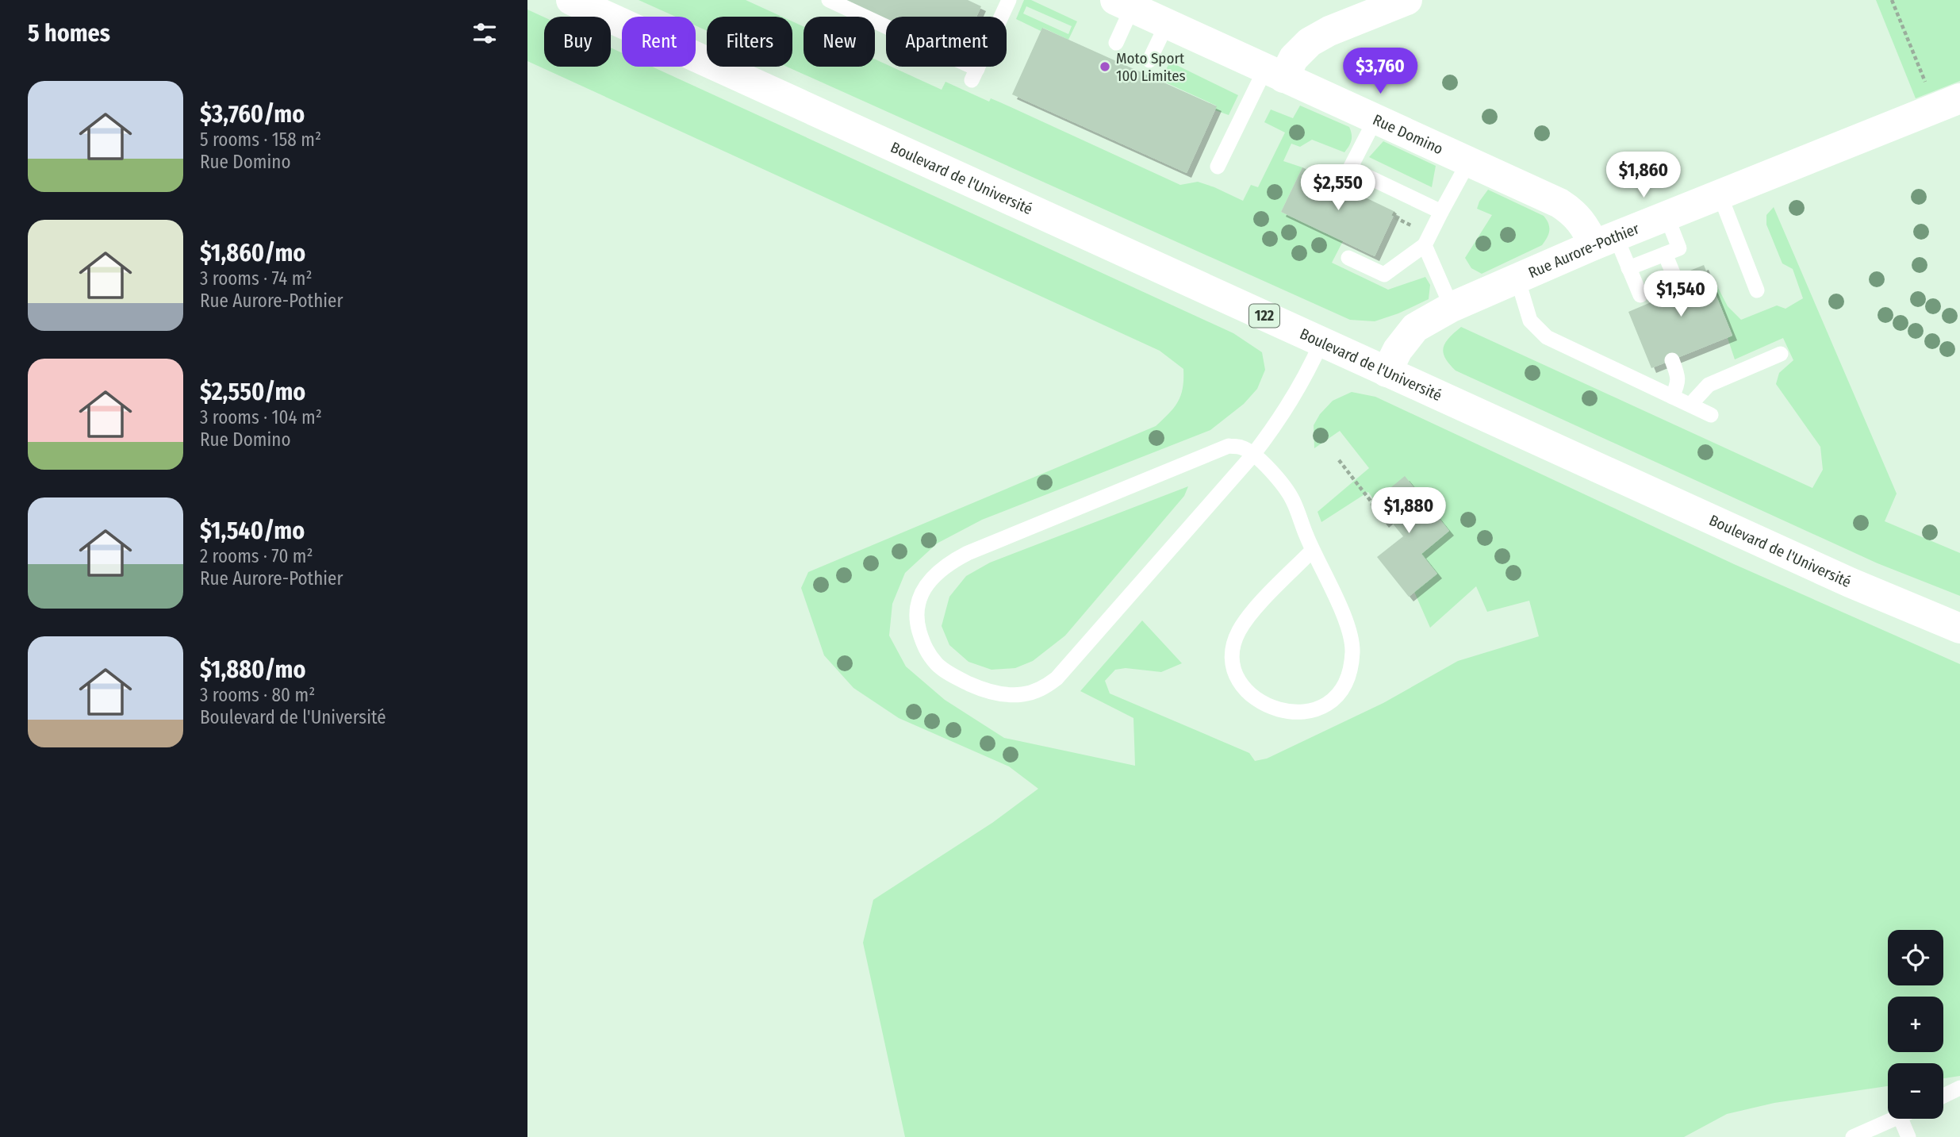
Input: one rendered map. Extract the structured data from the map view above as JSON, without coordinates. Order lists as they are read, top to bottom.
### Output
{
  "streets": {
    "main road": [
      "Rue Domino",
      "Boulevard de l'Université",
      "Rue Aurore-Pothier",
      "122"
    ]
  },
  "crossings": [
    ["Rue Domino", "Rue Aurore-Pothier"],
    ["Boulevard de l'Université", "Rue Aurore-Pothier"]
  ],
  "places": ["Moto Sport 100 Limites"],
  "page": {
    "heading": "5 homes",
    "chip": [
      "Buy",
      "Rent",
      "Filters",
      "New",
      "Apartment"
    ],
    "price": [
      "$3,760",
      "$1,860",
      "$2,550",
      "$1,540",
      "$1,880"
    ],
    "list": [
      {
        "name": "$3,760/mo",
        "note": "5 rooms · 158 m² · Rue Domino"
      },
      {
        "name": "$1,860/mo",
        "note": "3 rooms · 74 m² · Rue Aurore-Pothier"
      },
      {
        "name": "$2,550/mo",
        "note": "3 rooms · 104 m² · Rue Domino"
      },
      {
        "name": "$1,540/mo",
        "note": "2 rooms · 70 m² · Rue Aurore-Pothier"
      },
      {
        "name": "$1,880/mo",
        "note": "3 rooms · 80 m² · Boulevard de l'Université"
      }
    ],
    "map_buttons": ["+", "−"]
  }
}
